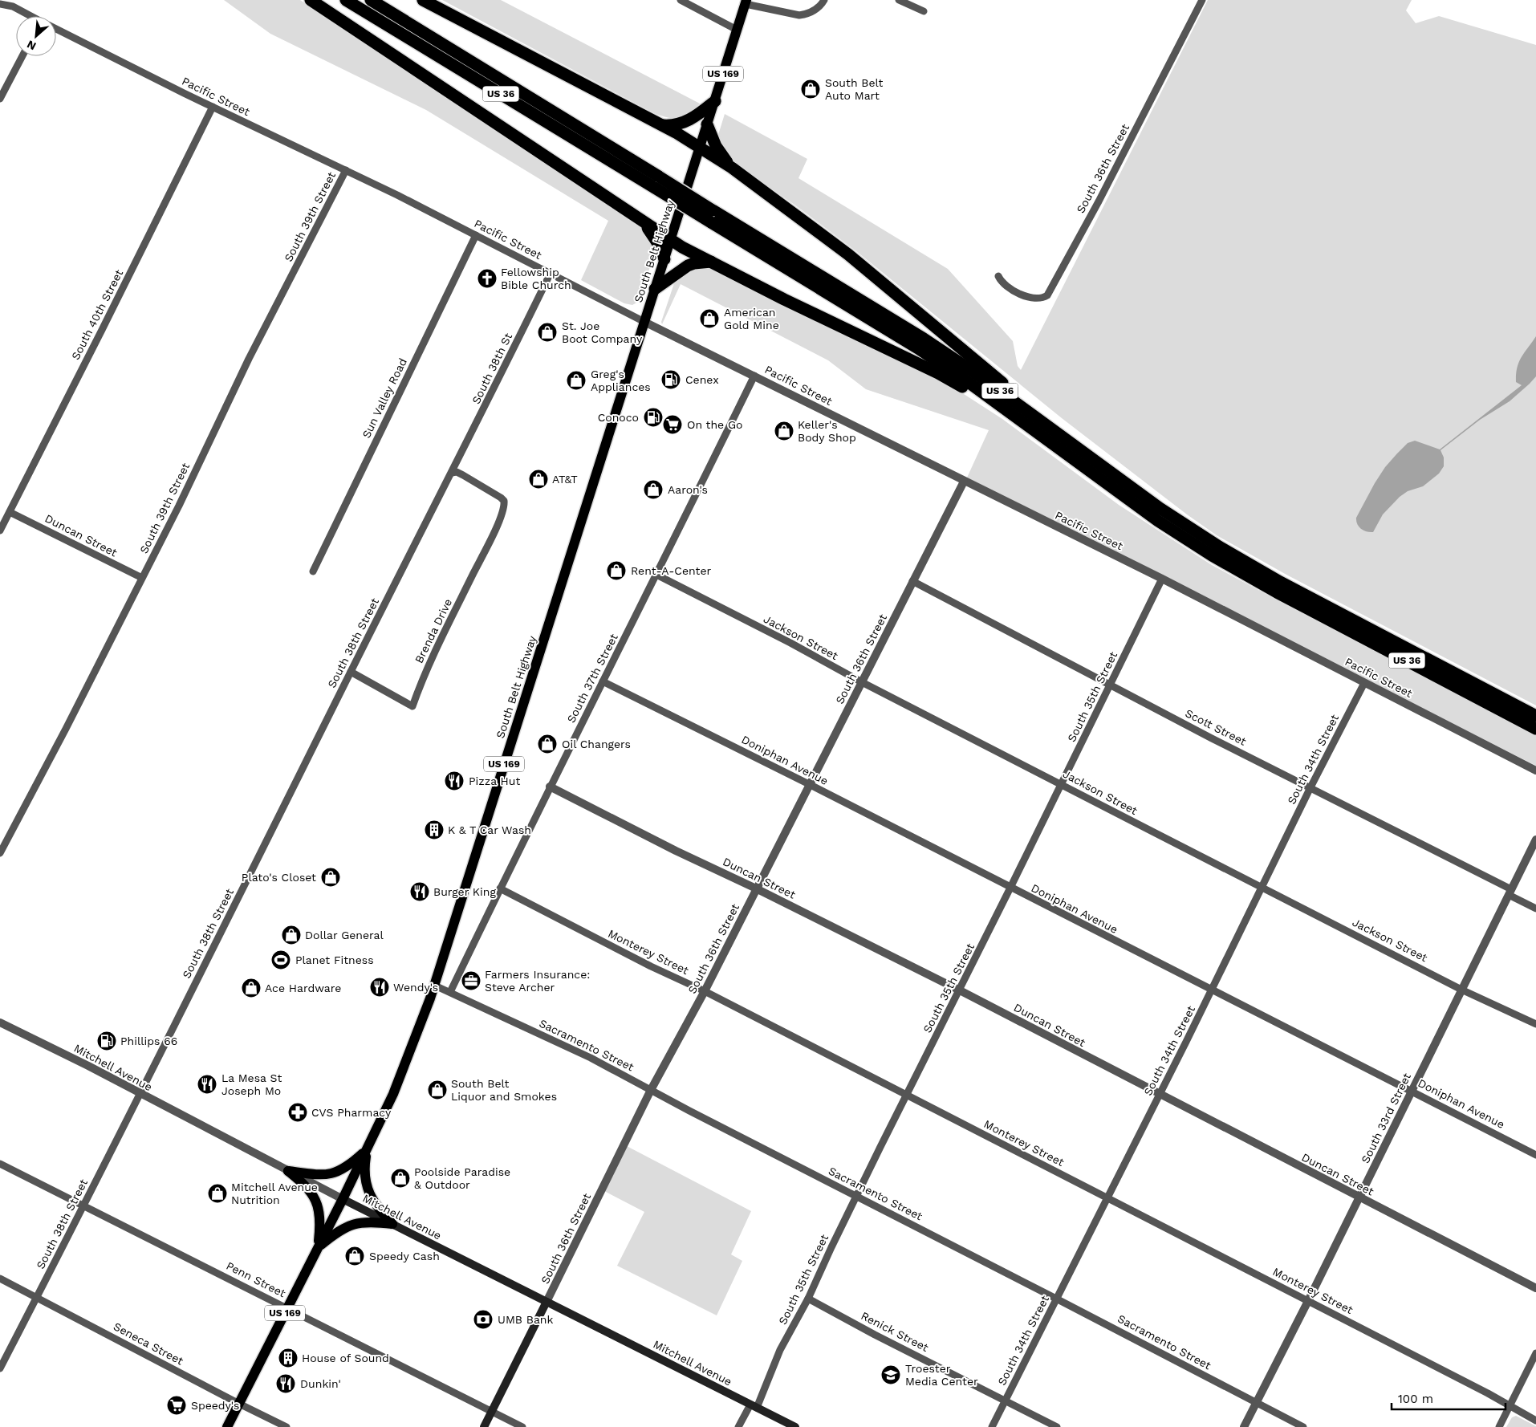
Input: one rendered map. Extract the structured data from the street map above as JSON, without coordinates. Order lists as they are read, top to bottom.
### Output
{
  "streets": {
    "highway": ["US 36"],
    "main road": [
      "US 169",
      "South 36th Street",
      "South Belt Highway",
      "Mitchell Avenue"
    ],
    "street": [
      "Pacific Street",
      "South 39th Street",
      "South 40th Street",
      "South 38th St",
      "Sun Valley Road",
      "Duncan Street",
      "Brenda Drive",
      "Jackson Street",
      "South 38th Street",
      "South 37th Street",
      "South 35th Street",
      "Scott Street",
      "South 34th Street",
      "Doniphan Avenue",
      "Monterey Street",
      "Sacramento Street",
      "South 33rd Street",
      "Penn Street",
      "Renick Street",
      "Seneca Street"
    ]
  },
  "crossings": [
    ["Pacific Street", "South 36th Street"],
    ["Pacific Street", "South 39th Street"],
    ["Pacific Street", "South Belt Highway"],
    ["Pacific Street", "South 40th Street"],
    ["Pacific Street", "South 38th St"],
    ["Pacific Street", "Sun Valley Road"],
    ["Pacific Street", "South 37th Street"],
    ["Pacific Street", "South 35th Street"],
    ["Pacific Street", "South 34th Street"],
    ["South 36th Street", "Duncan Street"],
    ["South 36th Street", "Jackson Street"],
    ["South 36th Street", "Scott Street"],
    ["South 36th Street", "Doniphan Avenue"],
    ["South 36th Street", "Monterey Street"],
    ["South 36th Street", "Sacramento Street"],
    ["South 36th Street", "Mitchell Avenue"],
    ["South 36th Street", "Penn Street"],
    ["South 39th Street", "Duncan Street"],
    ["South Belt Highway", "Sacramento Street"],
    ["South Belt Highway", "Mitchell Avenue"],
    ["South Belt Highway", "Penn Street"],
    ["South Belt Highway", "Seneca Street"],
    ["South 40th Street", "Duncan Street"],
    ["South 38th St", "Brenda Drive"],
    ["South 38th St", "South 38th Street"],
    ["Duncan Street", "South 37th Street"],
    ["Duncan Street", "South 35th Street"],
    ["Duncan Street", "South 34th Street"],
    ["Duncan Street", "South 33rd Street"],
    ["Brenda Drive", "South 38th Street"],
    ["Jackson Street", "South 37th Street"],
    ["Jackson Street", "South 35th Street"],
    ["Jackson Street", "South 34th Street"],
    ["Jackson Street", "South 33rd Street"],
    ["South 38th Street", "Mitchell Avenue"],
    ["South 38th Street", "Penn Street"],
    ["South 38th Street", "Seneca Street"],
    ["South 37th Street", "Doniphan Avenue"],
    ["South 37th Street", "Monterey Street"],
    ["South 37th Street", "Sacramento Street"],
    ["South 35th Street", "Scott Street"],
    ["South 35th Street", "Doniphan Avenue"],
    ["South 35th Street", "Monterey Street"],
    ["South 35th Street", "Sacramento Street"],
    ["South 35th Street", "Mitchell Avenue"],
    ["South 35th Street", "Renick Street"],
    ["Scott Street", "South 34th Street"],
    ["Scott Street", "South 33rd Street"],
    ["South 34th Street", "Doniphan Avenue"],
    ["South 34th Street", "Monterey Street"],
    ["South 34th Street", "Sacramento Street"],
    ["South 34th Street", "Renick Street"],
    ["Doniphan Avenue", "South 33rd Street"],
    ["Monterey Street", "South 33rd Street"],
    ["Sacramento Street", "South 33rd Street"]
  ],
  "places": {
    "shop": [
      "South Belt Auto Mart",
      "American Gold Mine",
      "St. Joe Boot Company",
      "Greg's Appliances",
      "Keller's Body Shop",
      "AT&T",
      "Aaron's",
      "Rent-A-Center",
      "Oil Changers",
      "Plato's Closet",
      "Dollar General",
      "Ace Hardware",
      "South Belt Liquor and Smokes",
      "Poolside Paradise & Outdoor",
      "Mitchell Avenue Nutrition",
      "Speedy Cash"
    ],
    "church": ["Fellowship Bible Church"],
    "fuel station": ["Cenex", "Conoco", "Phillips 66"],
    "supermarket": ["On the Go", "Speedy's"],
    "restaurant": [
      "Pizza Hut",
      "Burger King",
      "Wendy's",
      "La Mesa St Joseph Mo",
      "Dunkin'"
    ],
    "building": ["K & T Car Wash", "House of Sound"],
    "sports": ["Planet Fitness"],
    "office": ["Farmers Insurance: Steve Archer"],
    "pharmacy": ["CVS Pharmacy"],
    "bank": ["UMB Bank"],
    "school or university": ["Troester Media Center"]
  },
  "scale_bar": "100 m",
  "north": "bottom left"
}
